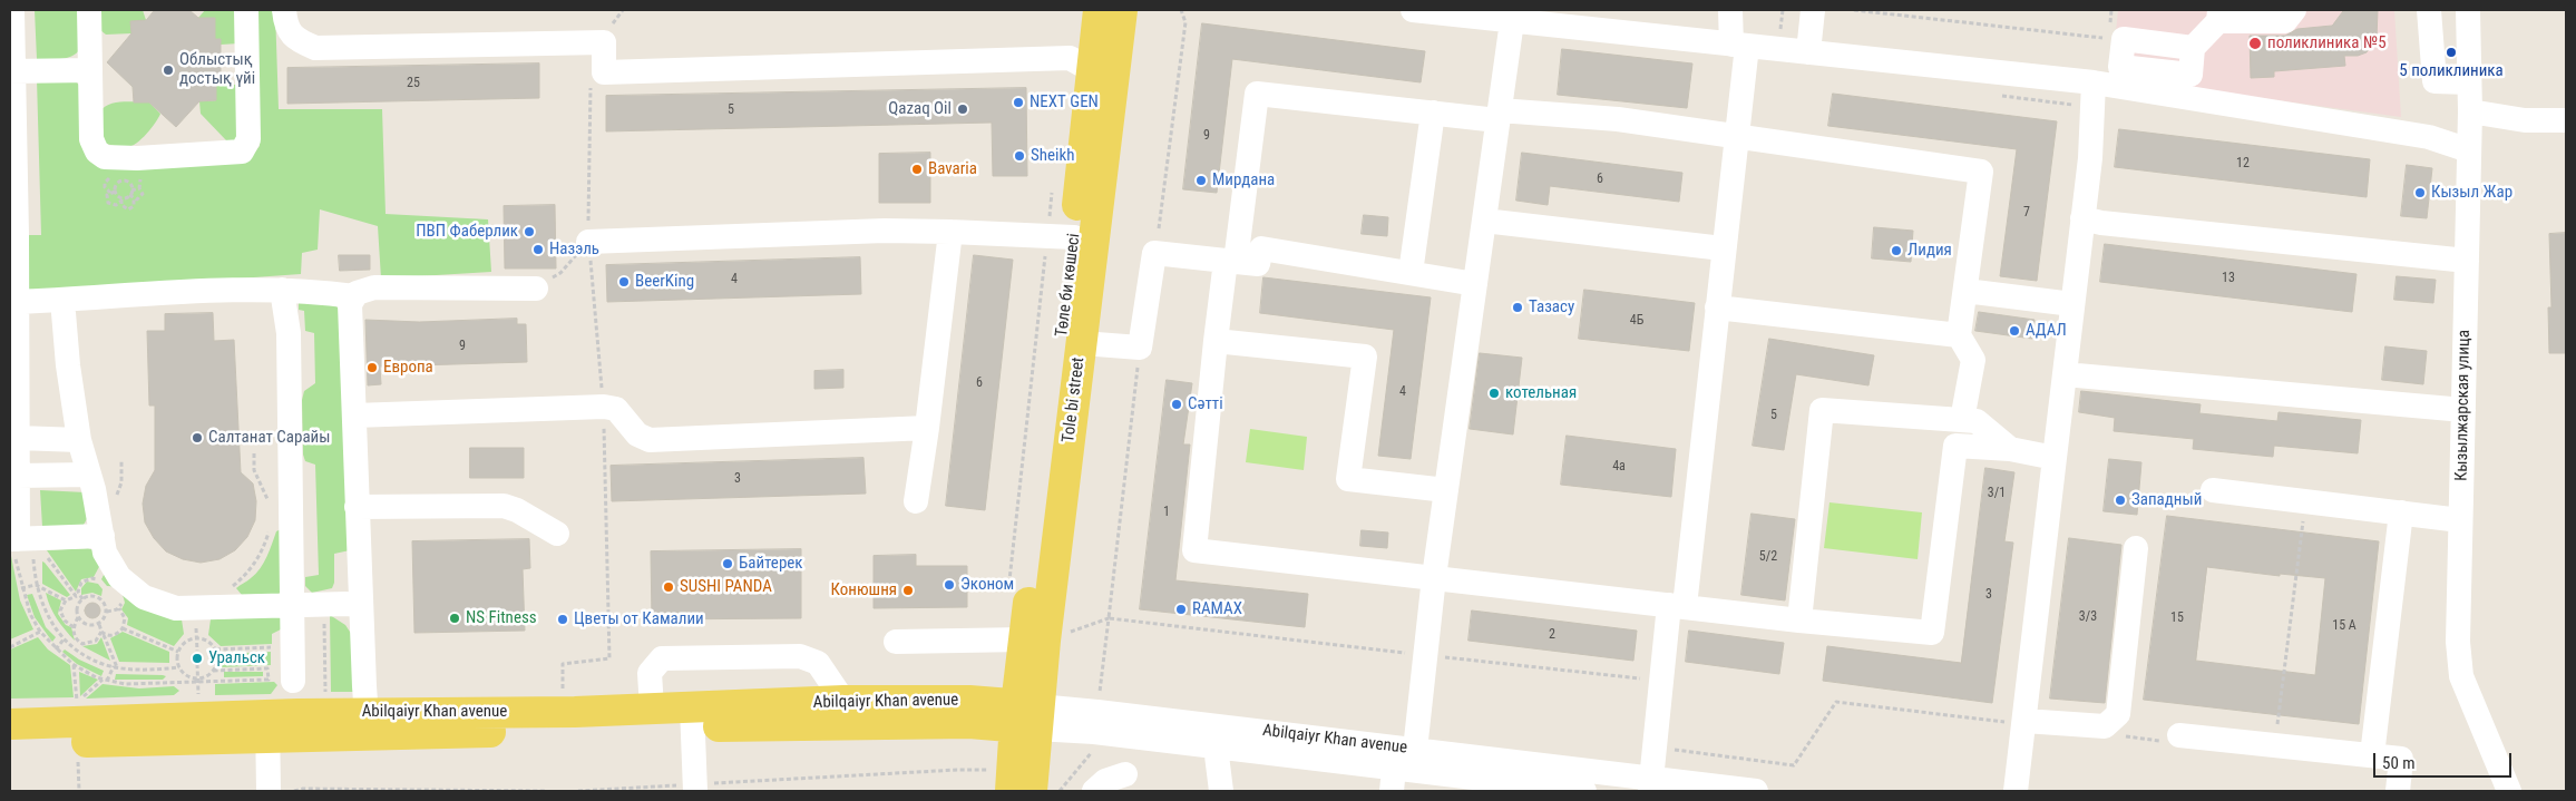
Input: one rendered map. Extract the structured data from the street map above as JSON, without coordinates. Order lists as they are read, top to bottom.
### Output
{
  "streets": {
    "main road": ["Төле би көшесі", "Tole bi street", "Abilqaiyr Khan avenue"],
    "street": ["Кызылжарская улица"]
  },
  "crossings": [
    ["Төле би көшесі", "Tole bi street"],
    ["Төле би көшесі", "Abilqaiyr Khan avenue"],
    ["Tole bi street", "Abilqaiyr Khan avenue"]
  ],
  "places": [
    "поликлиника №5",
    "5 поликлиника",
    "Облыстық достық үйі",
    "NEXT GEN",
    "Qazaq Oil",
    "Sheikh",
    "Bavaria",
    "Мирдана",
    "Кызыл Жар",
    "ПВП Фаберлик",
    "Назэль",
    "Лидия",
    "BeerKing",
    "Тазасу",
    "АДАЛ",
    "Европа",
    "котельная",
    "Cәтті",
    "Салтанат Сарайы",
    "Западный",
    "Байтерек",
    "Эконом",
    "SUSHI PANDA",
    "Конюшня",
    "RAMAX",
    "NS Fitness",
    "Цветы от Камалии",
    "Уральск"
  ],
  "house_numbers": [
    "25",
    "5",
    "9",
    "12",
    "6",
    "7",
    "13",
    "4",
    "4Б",
    "9",
    "6",
    "4",
    "5",
    "4а",
    "3",
    "3/1",
    "1",
    "5/2",
    "3",
    "3/3",
    "15",
    "15 А",
    "2"
  ],
  "scale_bar": "50 m"
}
